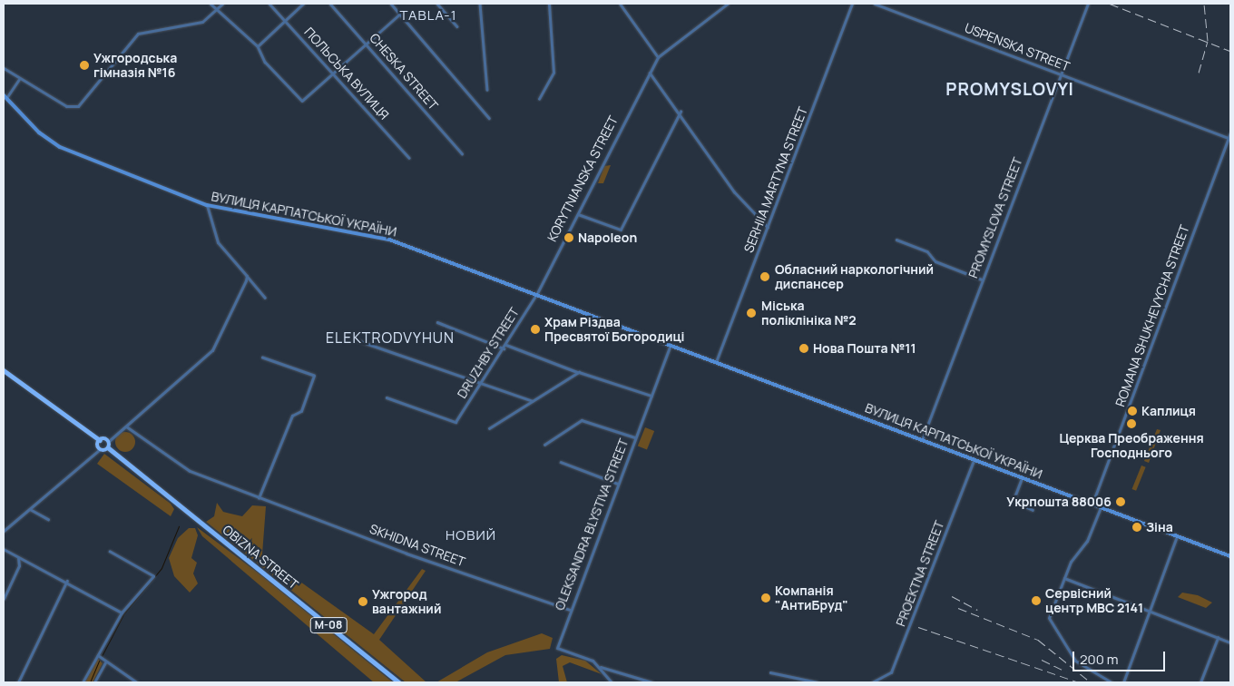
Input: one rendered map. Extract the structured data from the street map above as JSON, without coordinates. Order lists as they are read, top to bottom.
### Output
{
  "streets": {
    "highway": ["OBIZNA STREET", "М-08"],
    "main road": ["ВУЛИЦЯ КАРПАТСЬКОЇ УКРАЇНИ"],
    "street": [
      "USPENSKA STREET",
      "CHESKA STREET",
      "ПОЛЬСЬКА ВУЛИЦЯ",
      "KORYTNIANSKA STREET",
      "SERHIIA MARTYNA STREET",
      "PROMYSLOVA STREET",
      "ROMANA SHUKHEVYCHA STREET",
      "DRUZHBY STREET",
      "OLEKSANDRA BLYSTIVA STREET",
      "SKHIDNA STREET",
      "PROEKTNA STREET"
    ]
  },
  "crossings": [
    ["USPENSKA STREET", "PROMYSLOVA STREET"],
    ["USPENSKA STREET", "ROMANA SHUKHEVYCHA STREET"],
    ["KORYTNIANSKA STREET", "ВУЛИЦЯ КАРПАТСЬКОЇ УКРАЇНИ"],
    ["KORYTNIANSKA STREET", "DRUZHBY STREET"],
    ["SERHIIA MARTYNA STREET", "ВУЛИЦЯ КАРПАТСЬКОЇ УКРАЇНИ"],
    ["ВУЛИЦЯ КАРПАТСЬКОЇ УКРАЇНИ", "PROMYSLOVA STREET"],
    ["ВУЛИЦЯ КАРПАТСЬКОЇ УКРАЇНИ", "ROMANA SHUKHEVYCHA STREET"],
    ["ВУЛИЦЯ КАРПАТСЬКОЇ УКРАЇНИ", "DRUZHBY STREET"],
    ["ВУЛИЦЯ КАРПАТСЬКОЇ УКРАЇНИ", "OLEKSANDRA BLYSTIVA STREET"],
    ["ВУЛИЦЯ КАРПАТСЬКОЇ УКРАЇНИ", "PROEKTNA STREET"],
    ["OLEKSANDRA BLYSTIVA STREET", "SKHIDNA STREET"]
  ],
  "districts": [
    "TABLA-1",
    "PROMYSLOVYI",
    "ELEKTRODVYHUN",
    "НОВИЙ"
  ],
  "places": [
    "Ужгородська гімназія №16",
    "Napoleon",
    "Обласний наркологічний диспансер",
    "Міська поліклініка №2",
    "Храм Різдва Пресвятої Богородиці",
    "Нова Пошта №11",
    "Каплиця",
    "Церква Преображення Господнього",
    "Укрпошта 88006",
    "Зіна",
    "Компанія \"АнтиБруд\"",
    "Сервісний центр МВС 2141",
    "Ужгород вантажний"
  ],
  "scale_bar": "200 m"
}
